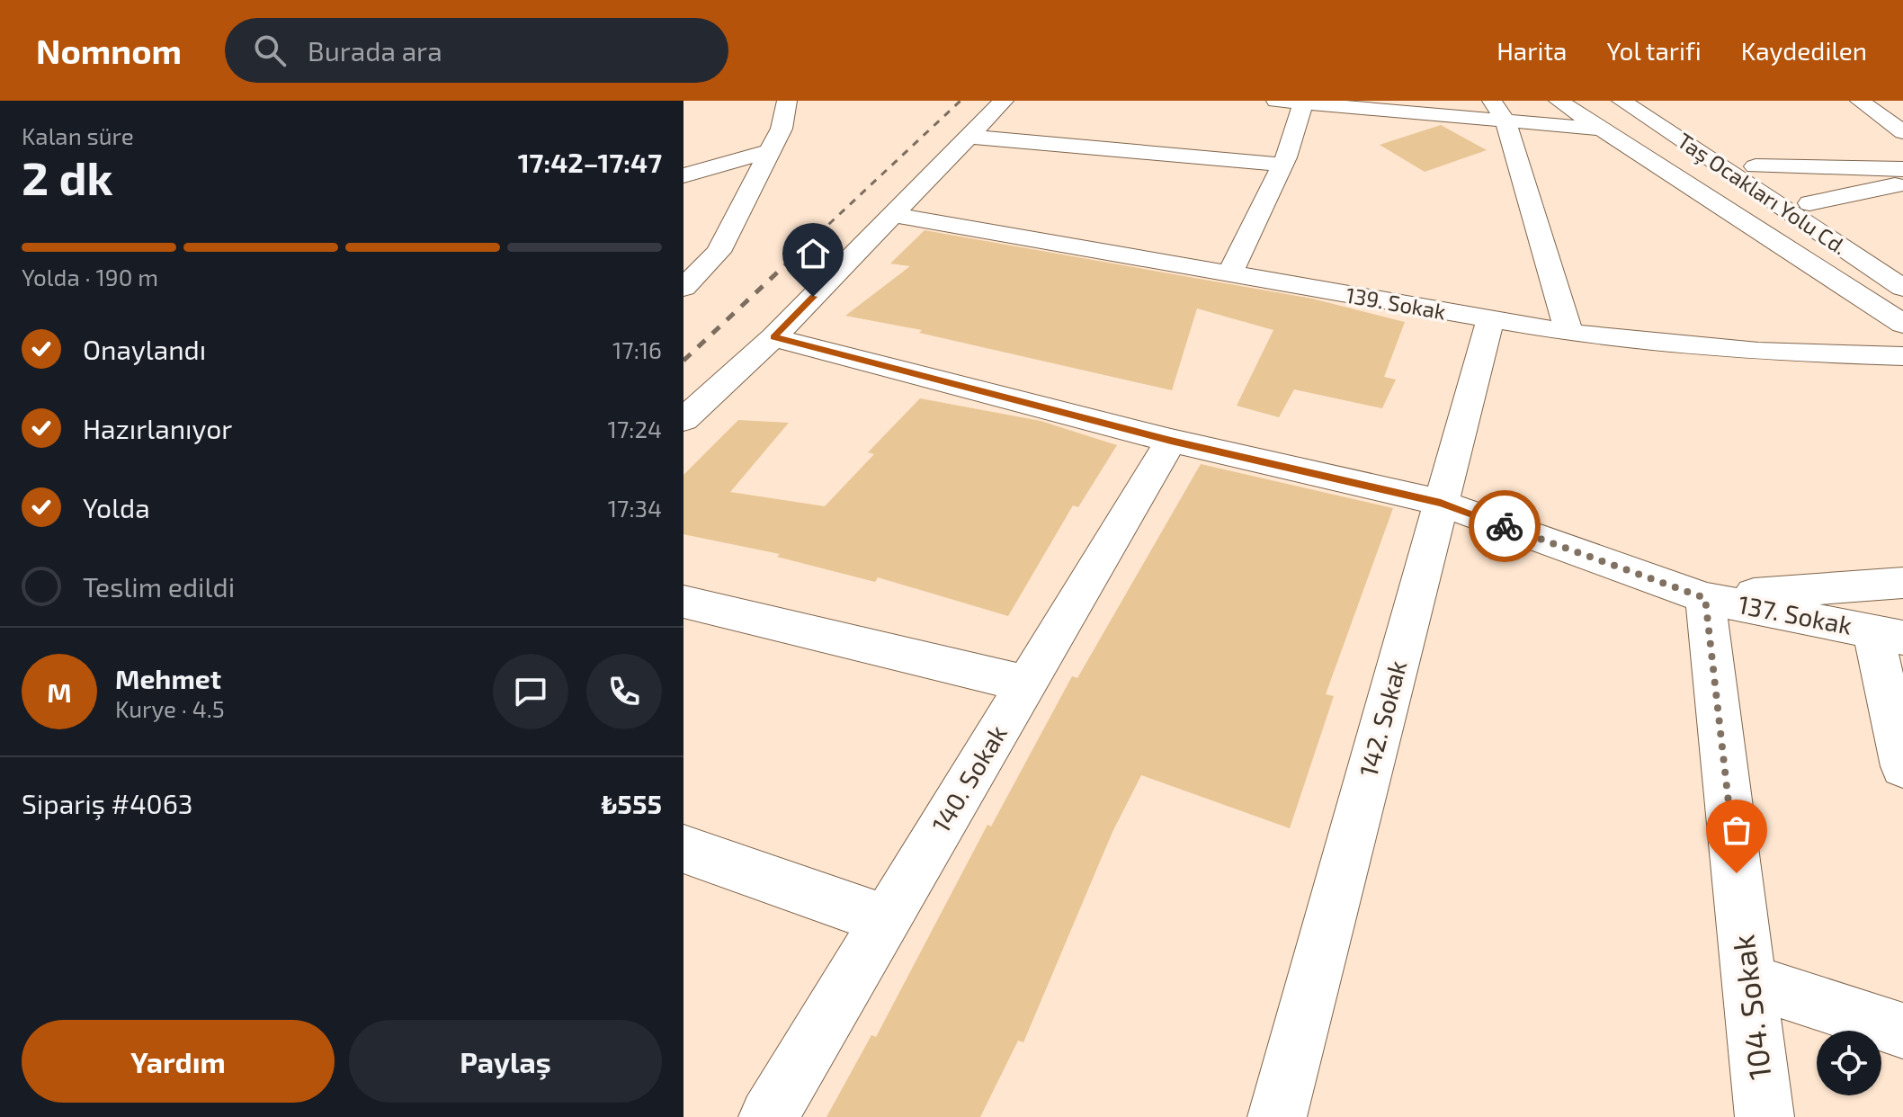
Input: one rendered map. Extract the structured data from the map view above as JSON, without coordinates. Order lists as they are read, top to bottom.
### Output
{
  "streets": {
    "street": [
      "Taş Ocakları Yolu Cd.",
      "139. Sokak",
      "137. Sokak",
      "142. Sokak",
      "140. Sokak",
      "104. Sokak"
    ]
  },
  "crossings": [
    ["139. Sokak", "142. Sokak"],
    ["137. Sokak", "142. Sokak"],
    ["137. Sokak", "140. Sokak"],
    ["137. Sokak", "104. Sokak"]
  ],
  "page": {
    "header": "Nomnom",
    "search": "Burada ara",
    "nav": ["Harita", "Yol tarifi", "Kaydedilen"],
    "heading": ["2 dk", "Kalan süre", "17:42–17:47"],
    "panel": [
      "Mehmet",
      "Kurye · 4.5",
      "Sipariş #4063",
      "₺555"
    ],
    "bar": "Yolda · 190 m",
    "list": [
      ["Onaylandı", "17:16"],
      ["Hazırlanıyor", "17:24"],
      ["Yolda", "17:34"],
      "Teslim edildi"
    ],
    "round": "M",
    "buttons": ["Yardım", "Paylaş"]
  }
}
